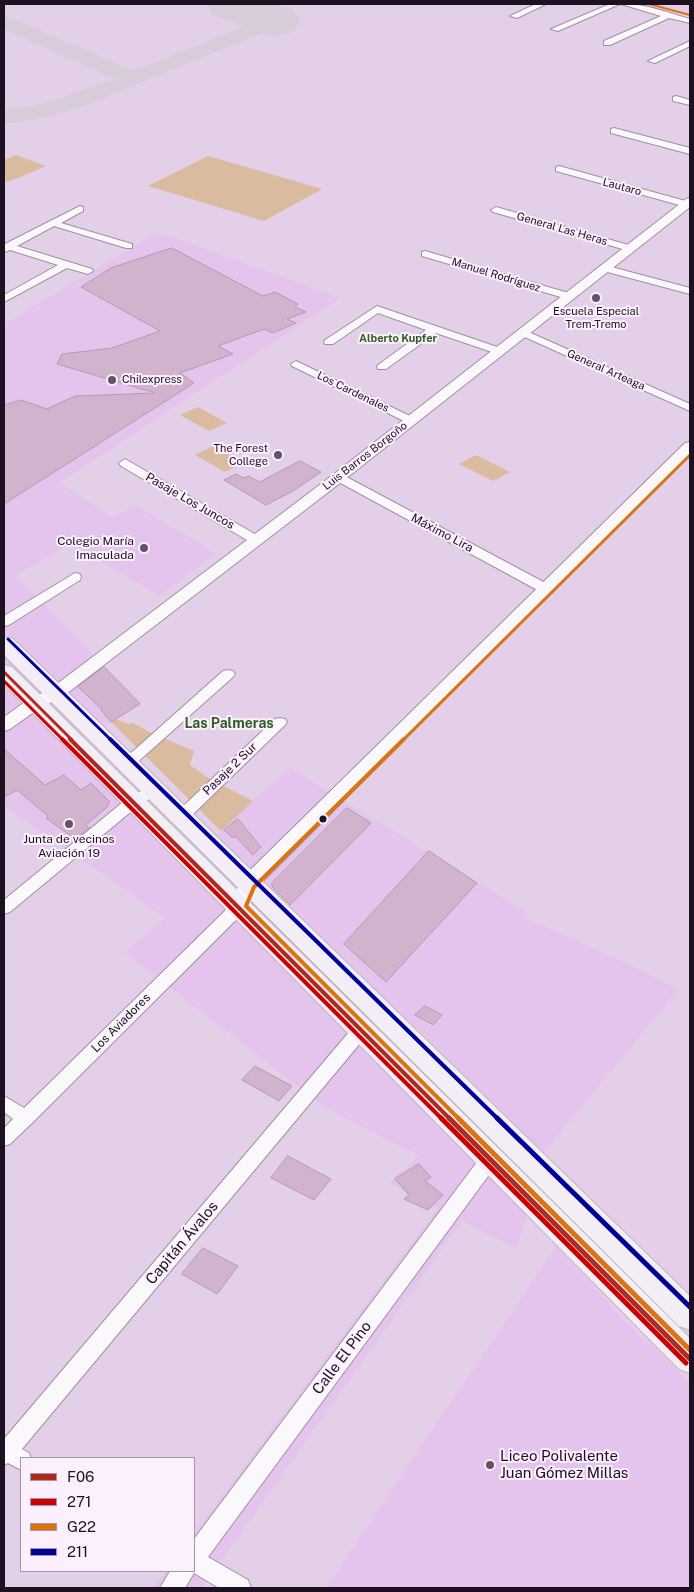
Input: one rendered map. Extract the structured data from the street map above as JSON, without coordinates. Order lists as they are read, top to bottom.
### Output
{
  "streets": {
    "street": [
      "Lautaro",
      "General Las Heras",
      "Manuel Rodríguez",
      "General Arteaga",
      "Los Cardenales",
      "Luis Barros Borgoño",
      "Pasaje Los Juncos",
      "Máximo Lira",
      "Pasaje 2 Sur",
      "Los Aviadores",
      "Capitán Ávalos",
      "Calle El Pino"
    ]
  },
  "crossings": [
    ["Lautaro", "Luis Barros Borgoño"],
    ["General Las Heras", "Luis Barros Borgoño"],
    ["Manuel Rodríguez", "Luis Barros Borgoño"],
    ["General Arteaga", "Luis Barros Borgoño"],
    ["Los Cardenales", "Luis Barros Borgoño"],
    ["Luis Barros Borgoño", "Pasaje Los Juncos"],
    ["Luis Barros Borgoño", "Máximo Lira"]
  ],
  "districts": ["Alberto Kupfer", "Las Palmeras"],
  "places": [
    "Escuela Especial Trem-Tremo",
    "Chilexpress",
    "The Forest College",
    "Colegio María Imaculada",
    "Junta de vecinos Aviación 19",
    "Liceo Polivalente Juan Gómez Millas"
  ],
  "lines": [
    "transit line G22",
    "transit line 211",
    "transit line F06",
    "transit line 271"
  ],
  "legend": [
    "F06",
    "271",
    "G22",
    "211"
  ]
}
